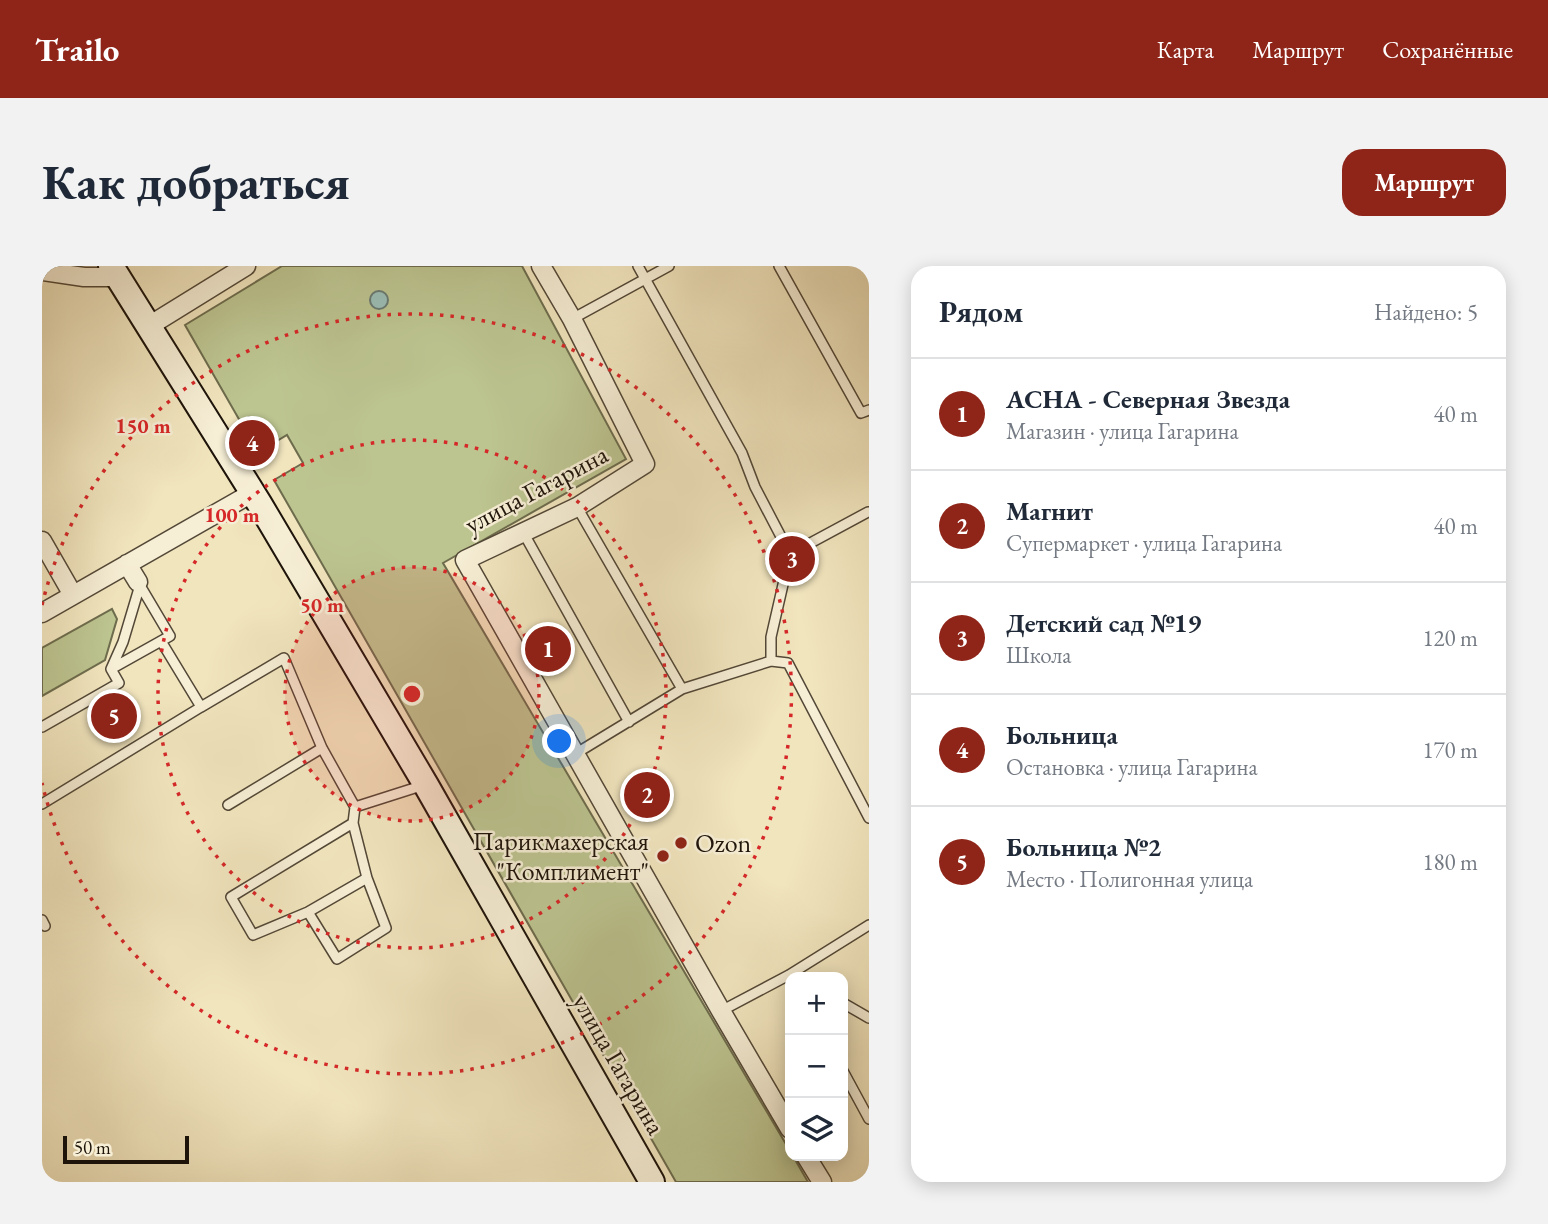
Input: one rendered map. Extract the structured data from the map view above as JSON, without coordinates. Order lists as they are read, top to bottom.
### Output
{
  "streets": {
    "main road": ["улица Гагарина"]
  },
  "places": ["Ozon", "Парикмахерская \"Комплимент\""],
  "scale_bar": "50 m",
  "page": {
    "header": "Trailo",
    "nav": ["Карта", "Маршрут", "Сохранённые"],
    "buttons": "Маршрут",
    "title": "Как добраться",
    "heading": ["Рядом", "Найдено: 5"],
    "list": [
      {
        "mark": "1",
        "name": "АСНА - Северная Звезда",
        "note": "Магазин · улица Гагарина",
        "value": "40 m"
      },
      {
        "mark": "2",
        "name": "Магнит",
        "note": "Супермаркет · улица Гагарина",
        "value": "40 m"
      },
      {
        "mark": "3",
        "name": "Детский сад №19",
        "note": "Школа",
        "value": "120 m"
      },
      {
        "mark": "4",
        "name": "Больница",
        "note": "Остановка · улица Гагарина",
        "value": "170 m"
      },
      {
        "mark": "5",
        "name": "Больница №2",
        "note": "Место · Полигонная улица",
        "value": "180 m"
      }
    ],
    "pins": [
      "4",
      "3",
      "1",
      "5",
      "2"
    ],
    "map_buttons": ["+", "−"],
    "scale": "50 m"
  },
  "rings": ["150 m", "100 m", "50 m"]
}
